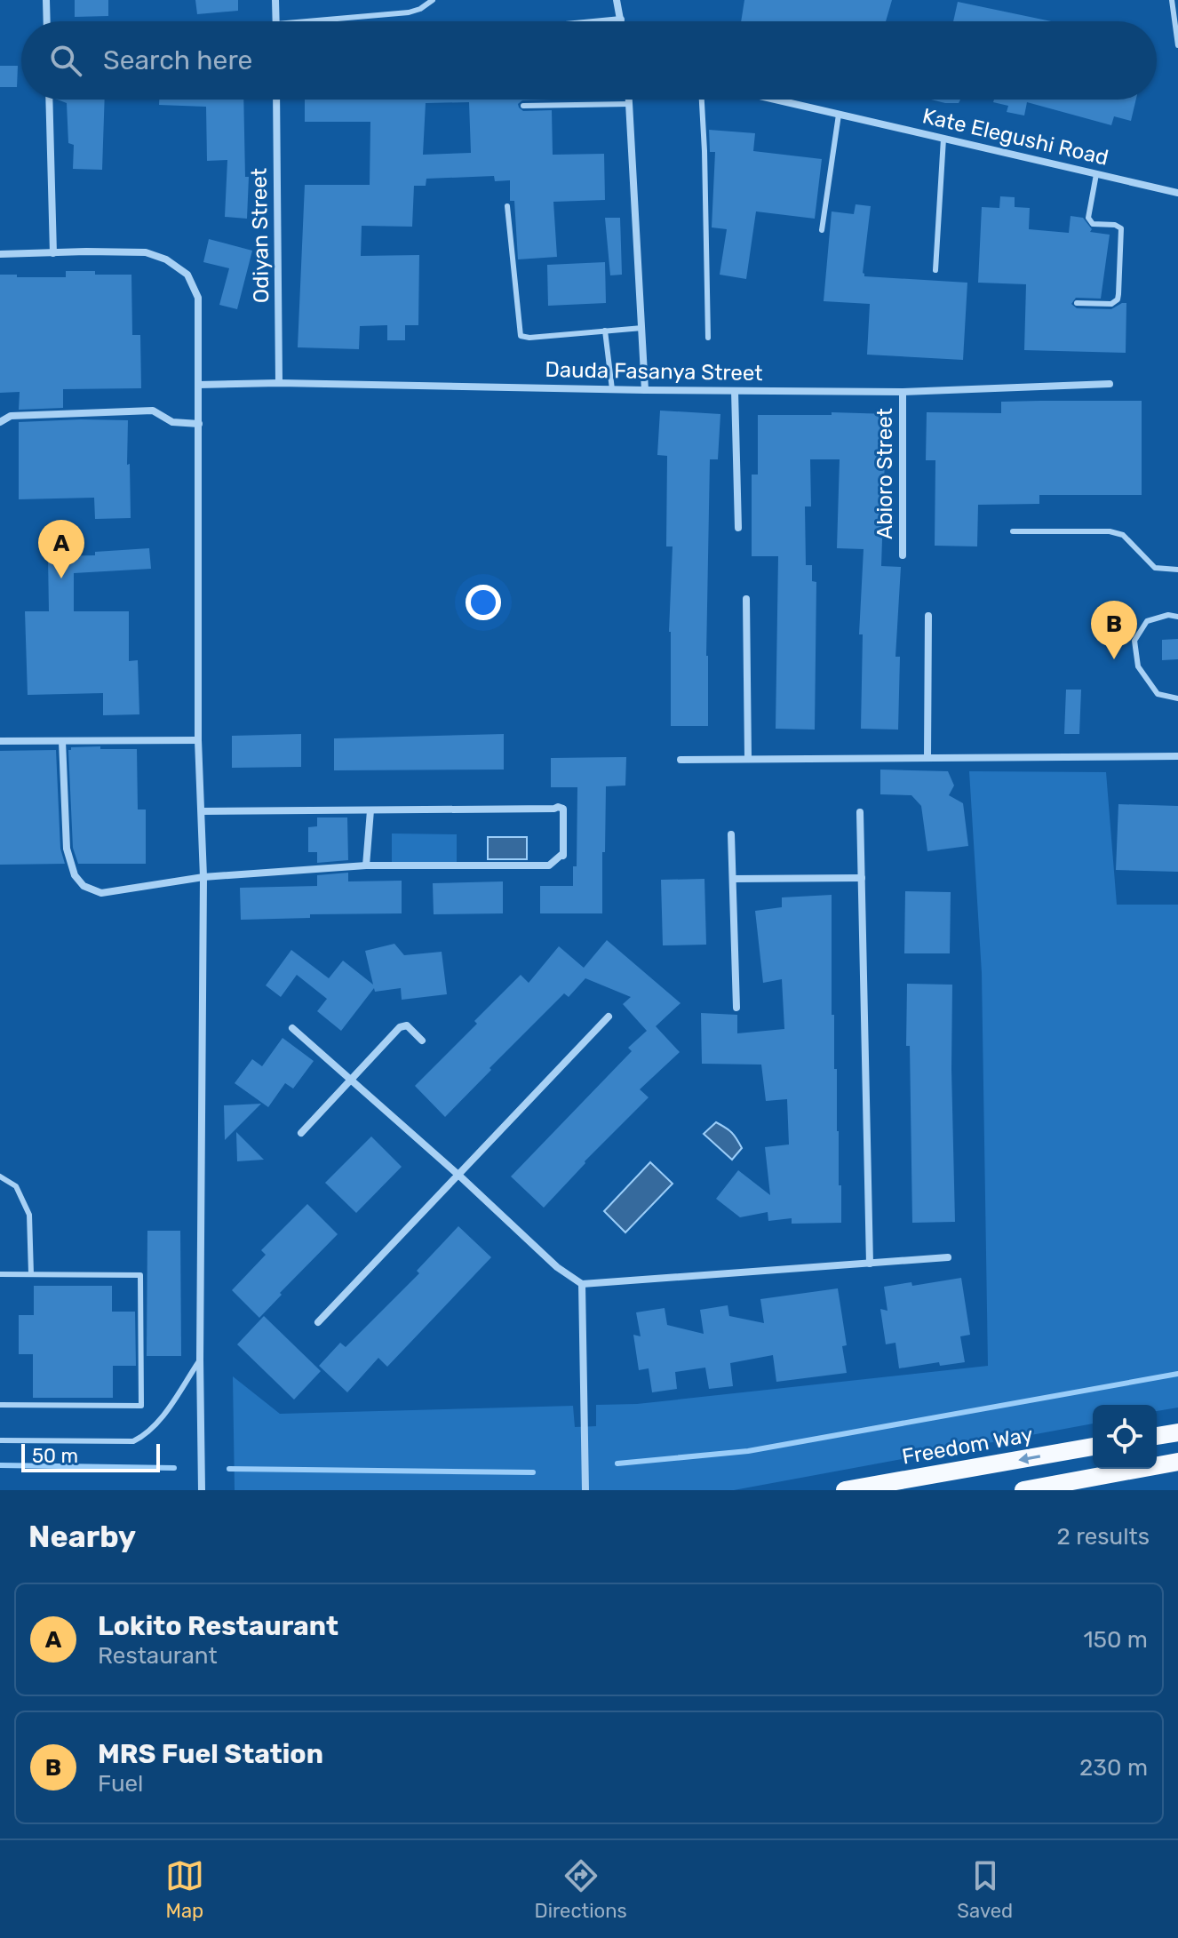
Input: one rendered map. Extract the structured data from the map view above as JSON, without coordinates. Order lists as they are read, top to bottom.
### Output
{
  "streets": {
    "main road": ["Freedom Way"],
    "street": [
      "Kate Elegushi Road",
      "Odiyan Street",
      "Dauda Fasanya Street",
      "Abioro Street"
    ]
  },
  "crossings": [
    ["Odiyan Street", "Dauda Fasanya Street"],
    ["Dauda Fasanya Street", "Abioro Street"]
  ],
  "scale_bar": "50 m",
  "page": {
    "search": "Search here",
    "pins": ["A", "B"],
    "scale": "50 m",
    "heading": ["Nearby", "2 results"],
    "list": [
      {
        "mark": "A",
        "name": "Lokito Restaurant",
        "note": "Restaurant",
        "value": "150 m"
      },
      {
        "mark": "B",
        "name": "MRS Fuel Station",
        "note": "Fuel",
        "value": "230 m"
      }
    ],
    "nav": ["Map", "Directions", "Saved"]
  }
}
